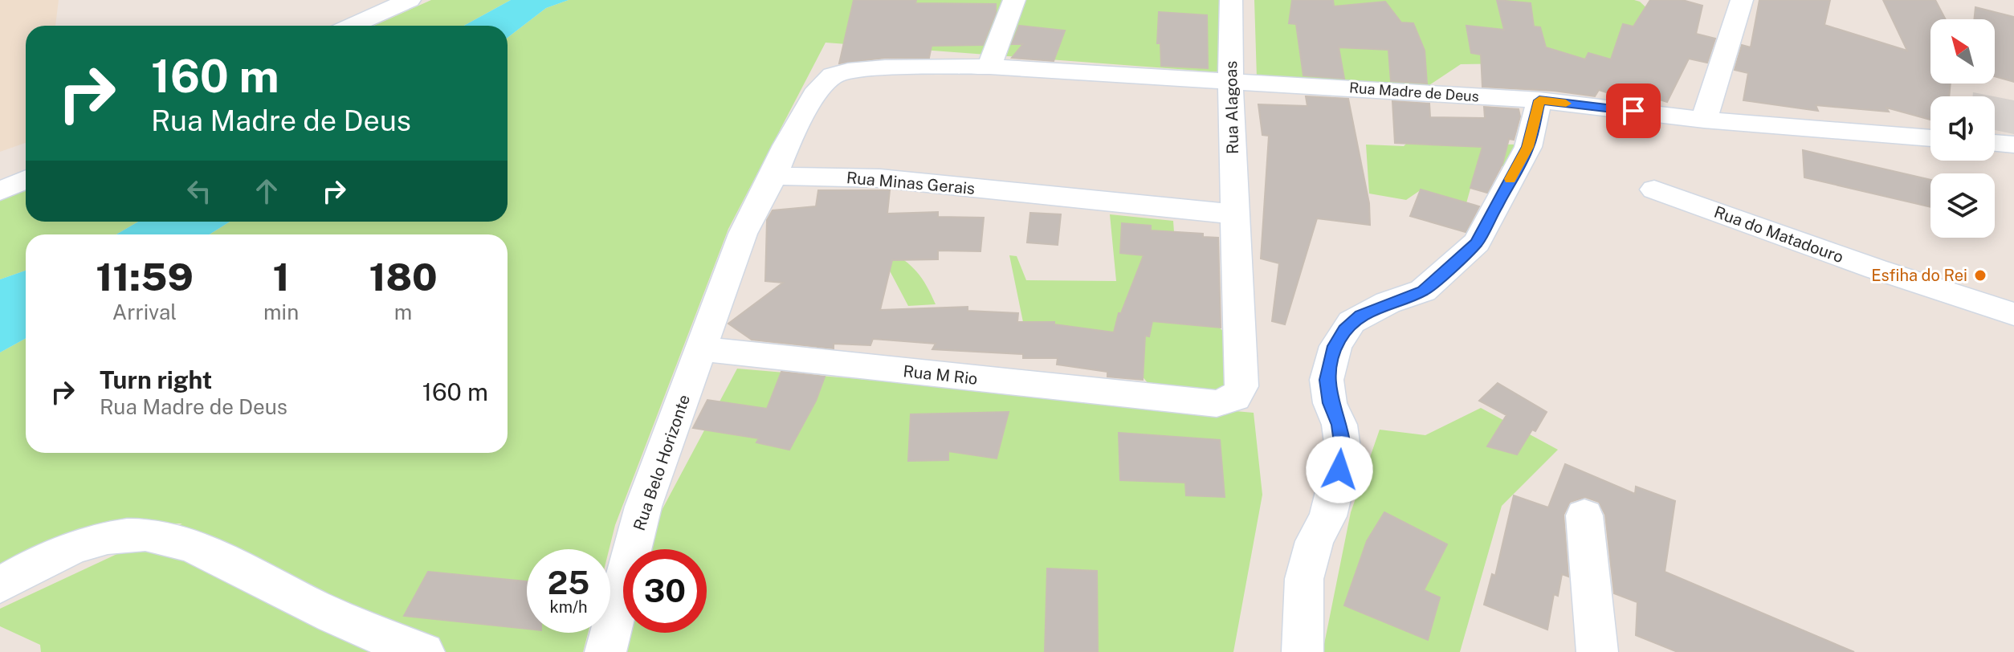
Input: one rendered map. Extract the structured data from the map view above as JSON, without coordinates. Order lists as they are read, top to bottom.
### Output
{
  "streets": {
    "street": [
      "Rua Madre de Deus",
      "Rua Alagoas",
      "Rua Minas Gerais",
      "Rua do Matadouro",
      "Rua M Rio",
      "Rua Belo Horizonte"
    ]
  },
  "crossings": [
    ["Rua Madre de Deus", "Rua Alagoas"],
    ["Rua Madre de Deus", "Rua Minas Gerais"],
    ["Rua Alagoas", "Rua Minas Gerais"],
    ["Rua Alagoas", "Rua M Rio"],
    ["Rua M Rio", "Rua Belo Horizonte"]
  ],
  "places": ["Esfiha do Rei"],
  "north": "top left",
  "page": {
    "turn": ["160 m", "Rua Madre de Deus"],
    "eta": [
      "11:59",
      "Arrival",
      "1",
      "min",
      "180",
      "m"
    ],
    "list": [
      {
        "name": "Turn right",
        "note": "Rua Madre de Deus",
        "value": "160 m"
      }
    ],
    "speed": "25 km/h",
    "limit": "30"
  }
}
